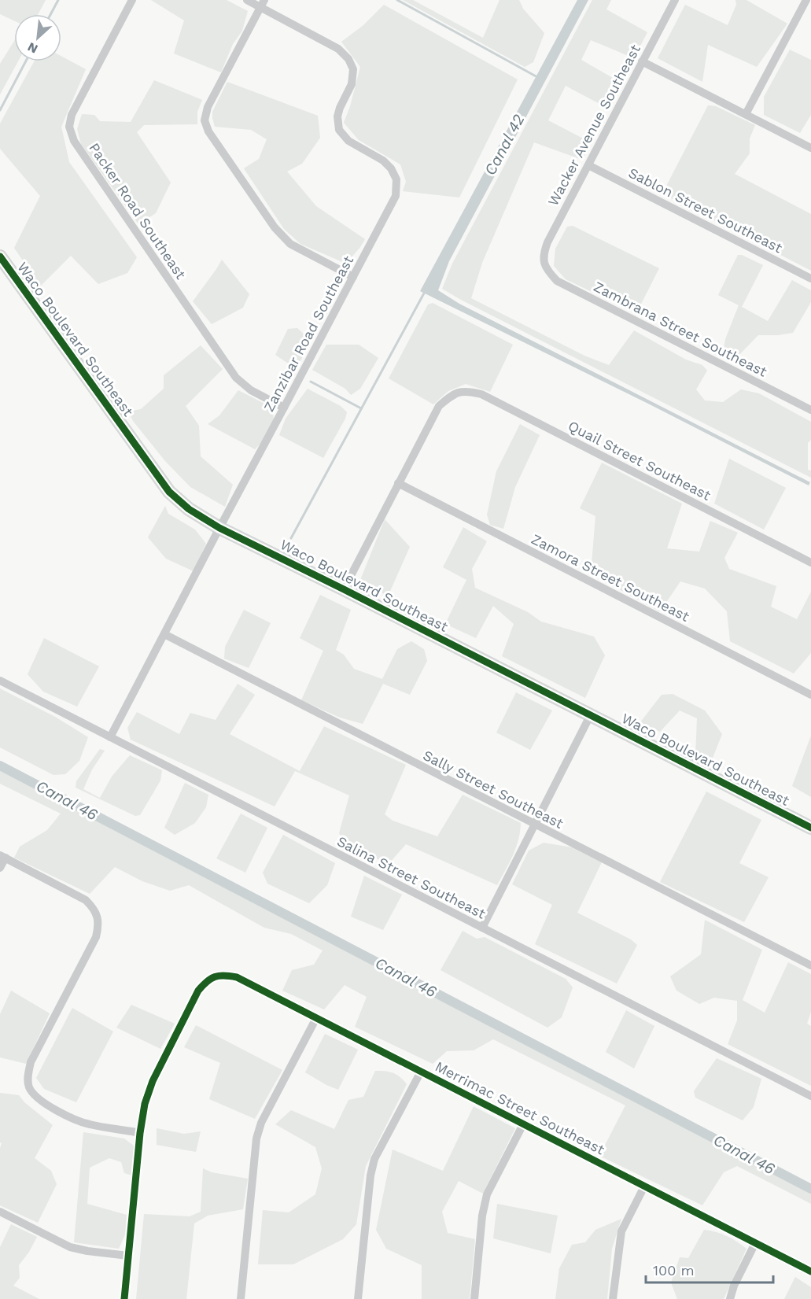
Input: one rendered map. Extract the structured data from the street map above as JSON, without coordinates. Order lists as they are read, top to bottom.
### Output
{
  "streets": {
    "street": [
      "Wacker Avenue Southeast",
      "Sablon Street Southeast",
      "Packer Road Southeast",
      "Zambrana Street Southeast",
      "Zanzibar Road Southeast",
      "Waco Boulevard Southeast",
      "Quail Street Southeast",
      "Zamora Street Southeast",
      "Sally Street Southeast",
      "Salina Street Southeast",
      "Merrimac Street Southeast"
    ]
  },
  "crossings": [
    ["Wacker Avenue Southeast", "Sablon Street Southeast"],
    ["Wacker Avenue Southeast", "Zambrana Street Southeast"],
    ["Packer Road Southeast", "Zanzibar Road Southeast"],
    ["Zanzibar Road Southeast", "Waco Boulevard Southeast"],
    ["Zanzibar Road Southeast", "Sally Street Southeast"],
    ["Zanzibar Road Southeast", "Salina Street Southeast"],
    ["Quail Street Southeast", "Zamora Street Southeast"]
  ],
  "water": ["Canal 42", "Canal 46"],
  "scale_bar": "100 m",
  "north": "bottom left"
}
